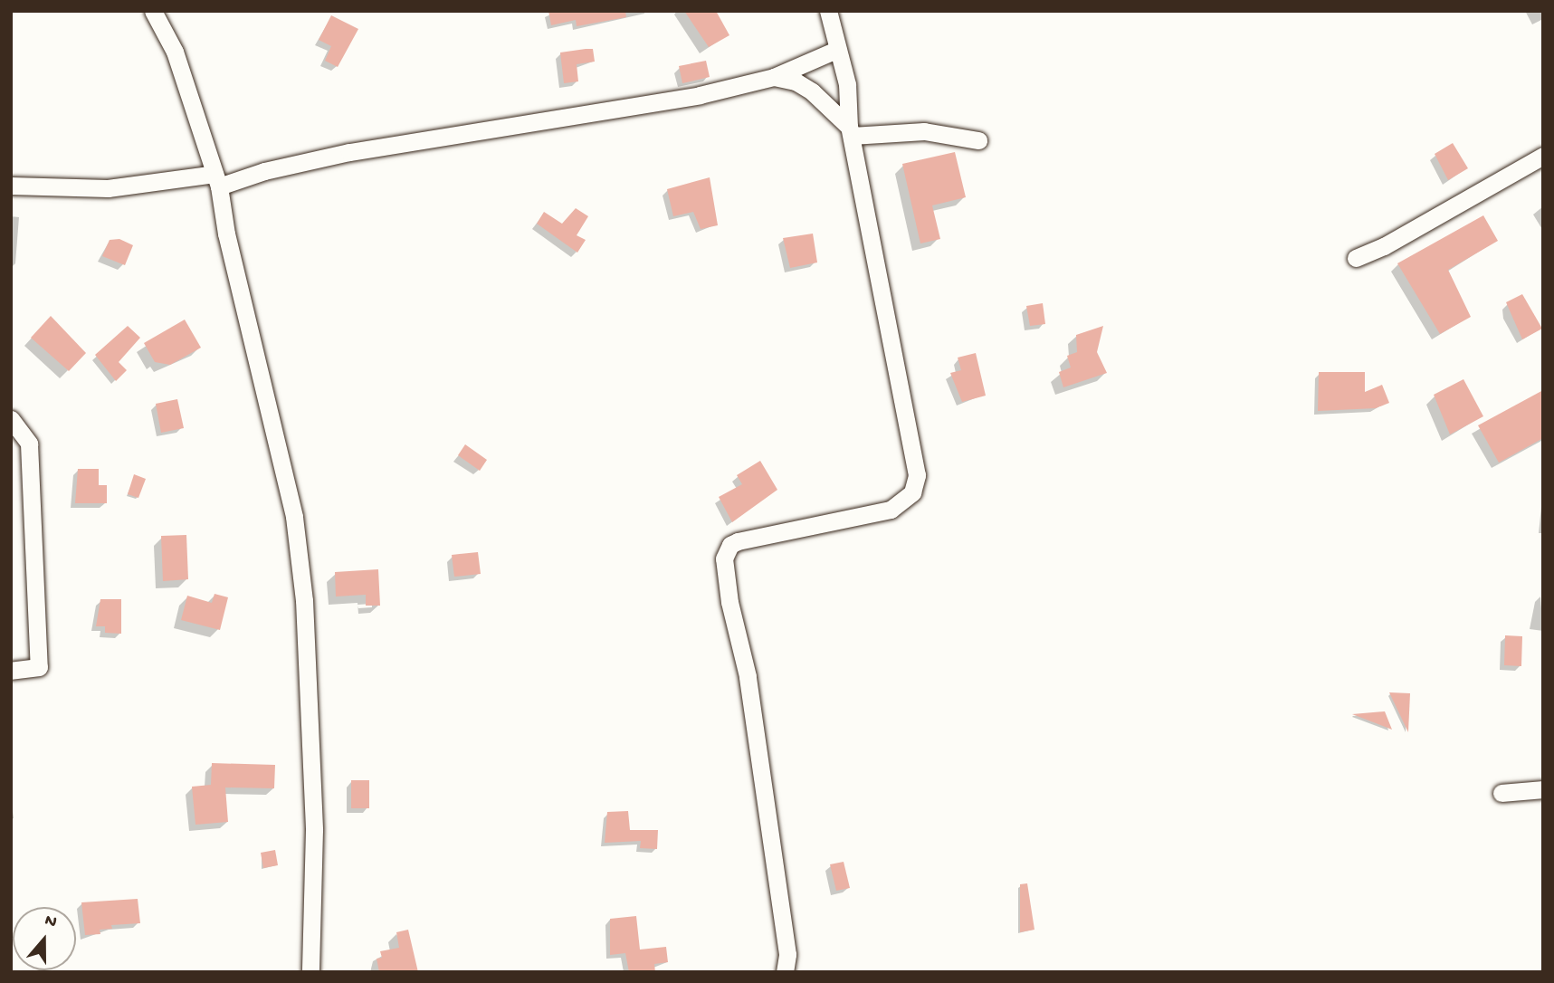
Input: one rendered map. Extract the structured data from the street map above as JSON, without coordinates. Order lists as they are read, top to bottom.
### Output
{
  "north": "top"
}
